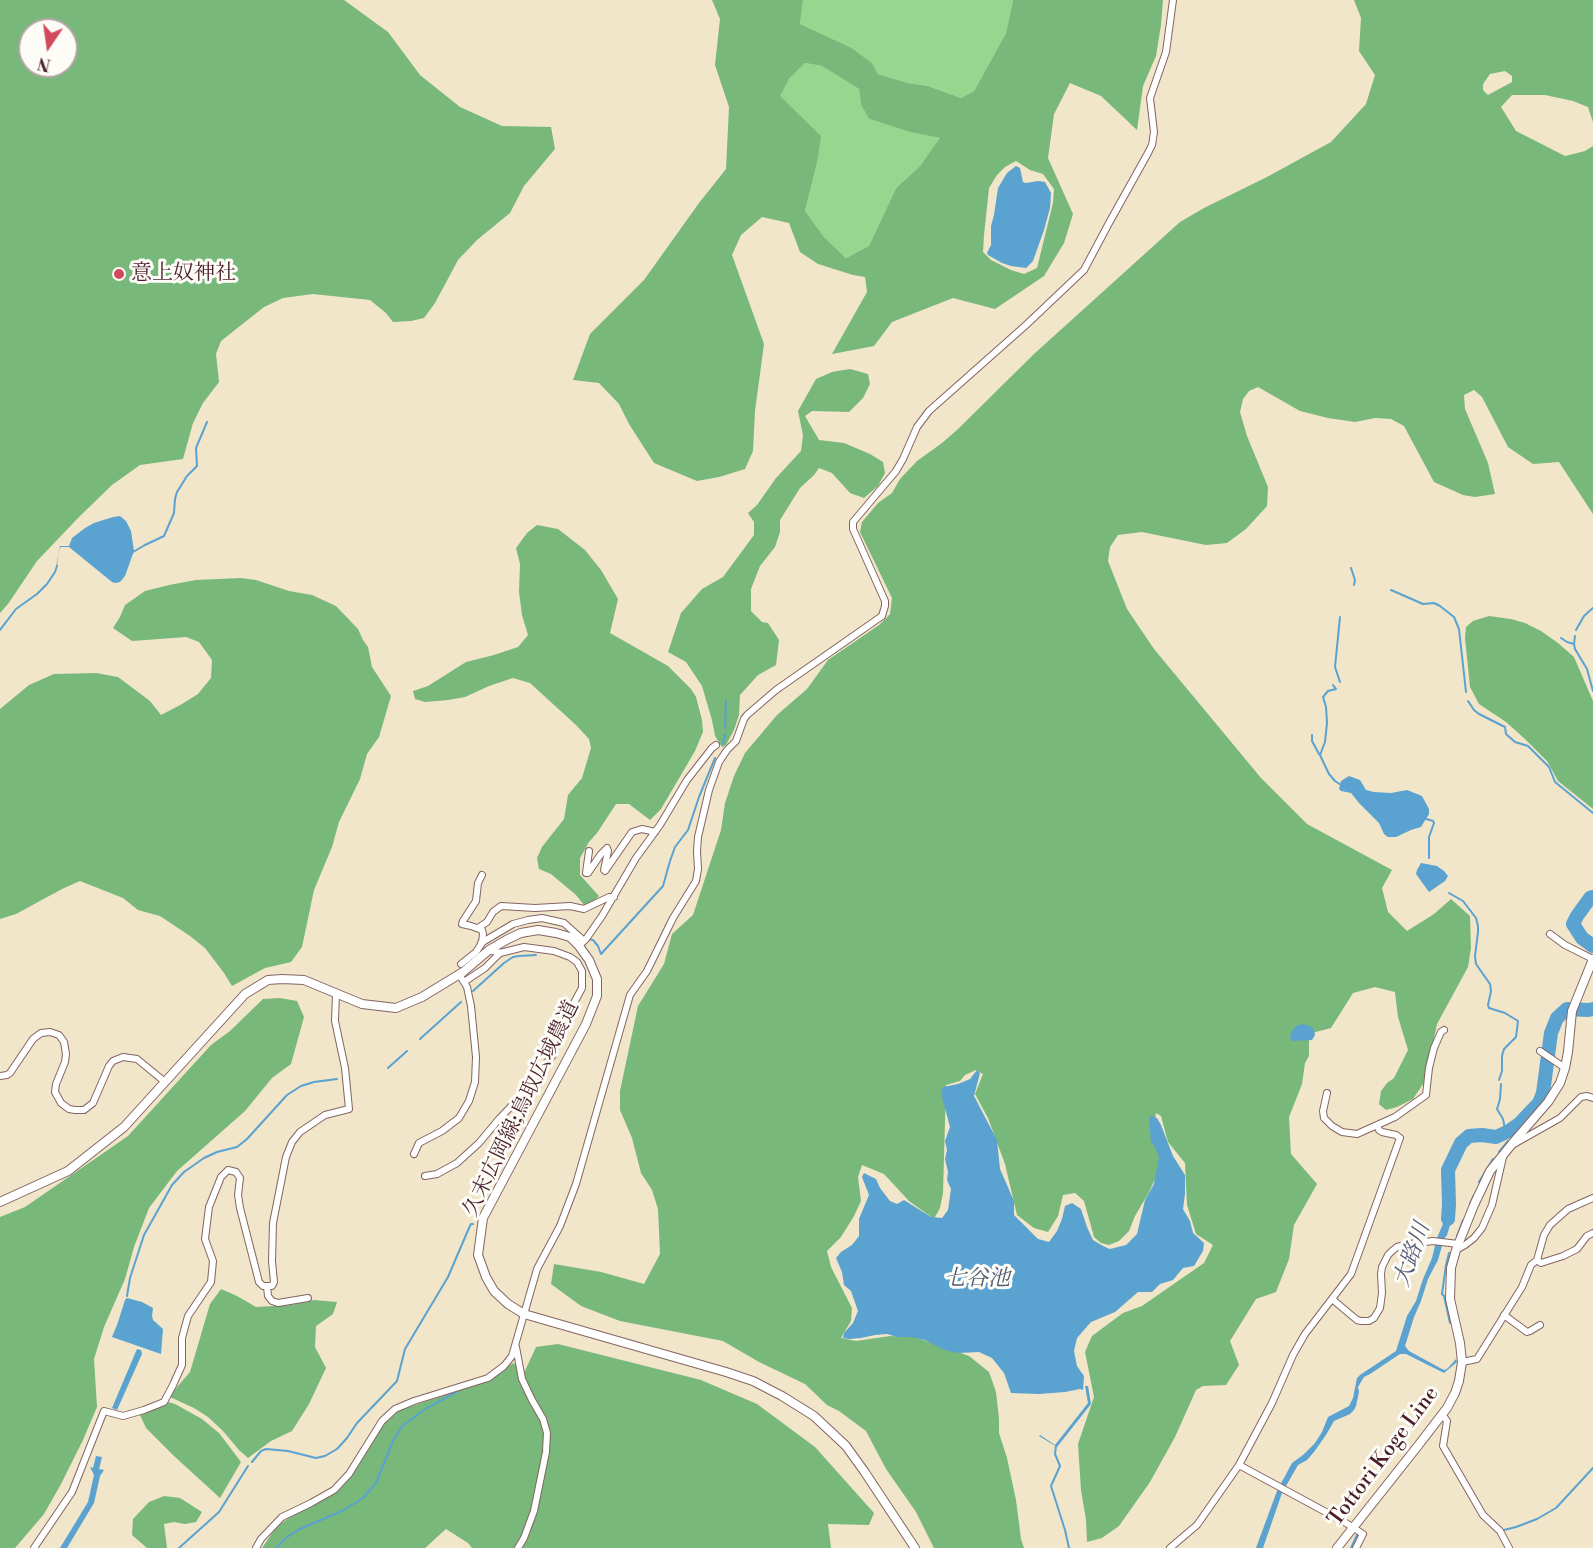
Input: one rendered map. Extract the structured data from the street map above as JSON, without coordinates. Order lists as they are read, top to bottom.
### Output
{
  "streets": {
    "street": ["久末広岡線;鳥取広域農道", "Tottori Koge Line"]
  },
  "water": ["大路川", "七谷池"],
  "places": ["意上奴神社"],
  "north": "bottom"
}
